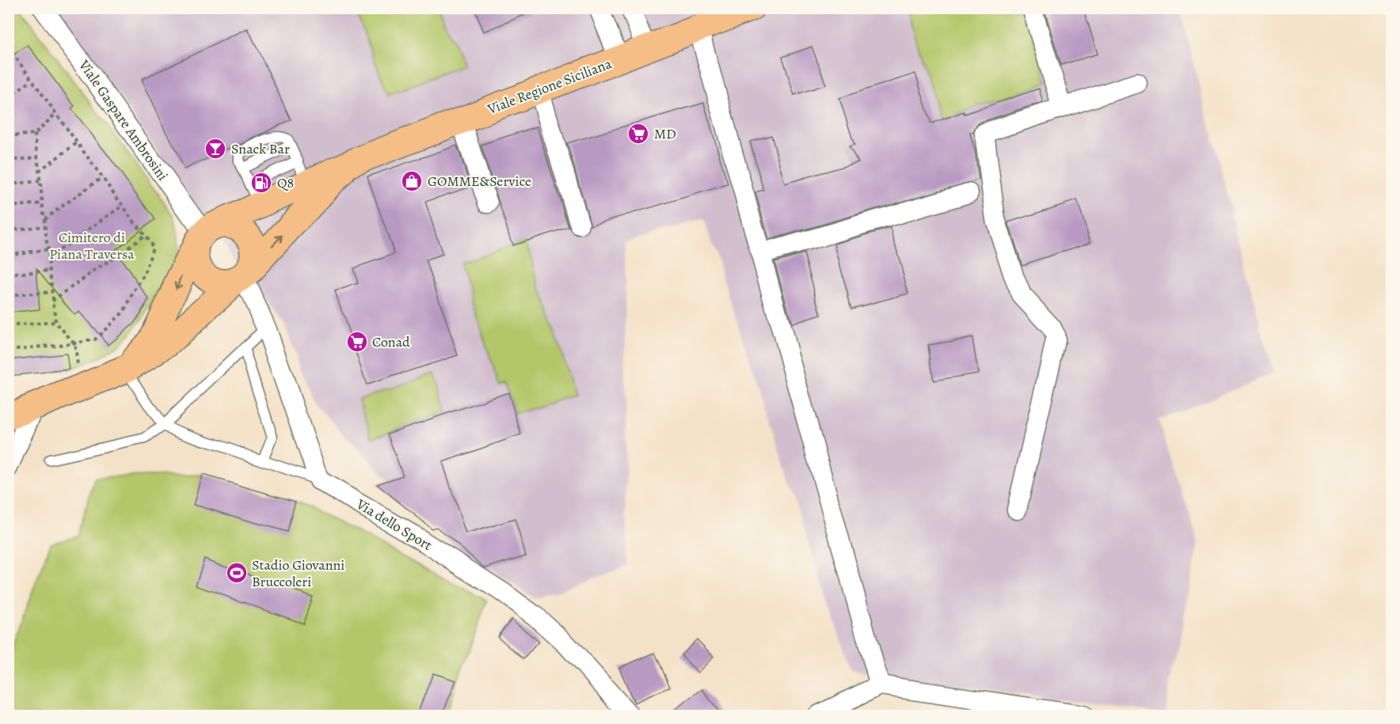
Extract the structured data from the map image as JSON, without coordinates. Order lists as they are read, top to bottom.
{
  "streets": {
    "main road": ["Viale Regione Siciliana"],
    "street": ["Viale Gaspare Ambrosini", "Via dello Sport"]
  },
  "crossings": [
    ["Viale Regione Siciliana", "Viale Gaspare Ambrosini"]
  ],
  "parks": ["Cimitero di Piana Traversa"],
  "places": {
    "supermarket": ["MD", "Conad"],
    "bar": ["Snack Bar"],
    "shop": ["GOMME&Service"],
    "fuel station": ["Q8"],
    "sports": ["Stadio Giovanni Bruccoleri"]
  }
}
